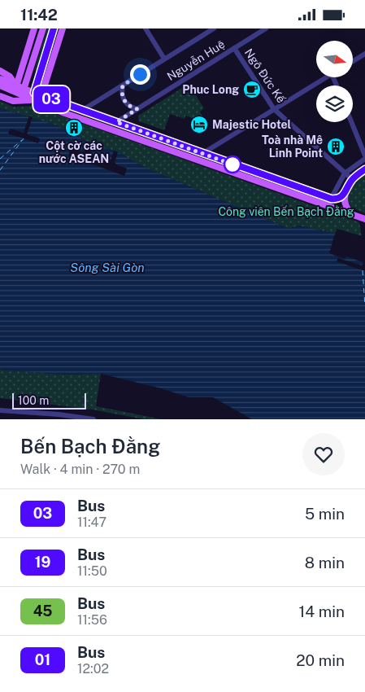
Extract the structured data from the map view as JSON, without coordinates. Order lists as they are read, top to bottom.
{
  "streets": {
    "street": ["Nguyễn Huệ", "Ngô Ðức Kế"]
  },
  "crossings": [
    ["Nguyễn Huệ", "Ngô Ðức Kế"]
  ],
  "water": ["Sông Sài Gòn"],
  "parks": ["Công viên Bến Bạch Đằng"],
  "places": {
    "cafe": ["Phuc Long"],
    "hotel": ["Majestic Hotel"],
    "building": ["Cột cờ các nước ASEAN", "Toà nhà Mê Linh Point"]
  },
  "lines": ["bus line 03"],
  "scale_bar": "100 m",
  "north": "right",
  "page": {
    "status": "11:42",
    "on_map": "03",
    "scale": "100 m",
    "heading": ["Bến Bạch Đằng", "Walk · 4 min · 270 m"],
    "list": [
      {
        "mark": "03",
        "name": "Bus",
        "note": "11:47",
        "value": "5 min"
      },
      {
        "mark": "19",
        "name": "Bus",
        "note": "11:50",
        "value": "8 min"
      },
      {
        "mark": "45",
        "name": "Bus",
        "note": "11:56",
        "value": "14 min"
      },
      {
        "mark": "01",
        "name": "Bus",
        "note": "12:02",
        "value": "20 min"
      }
    ]
  }
}
